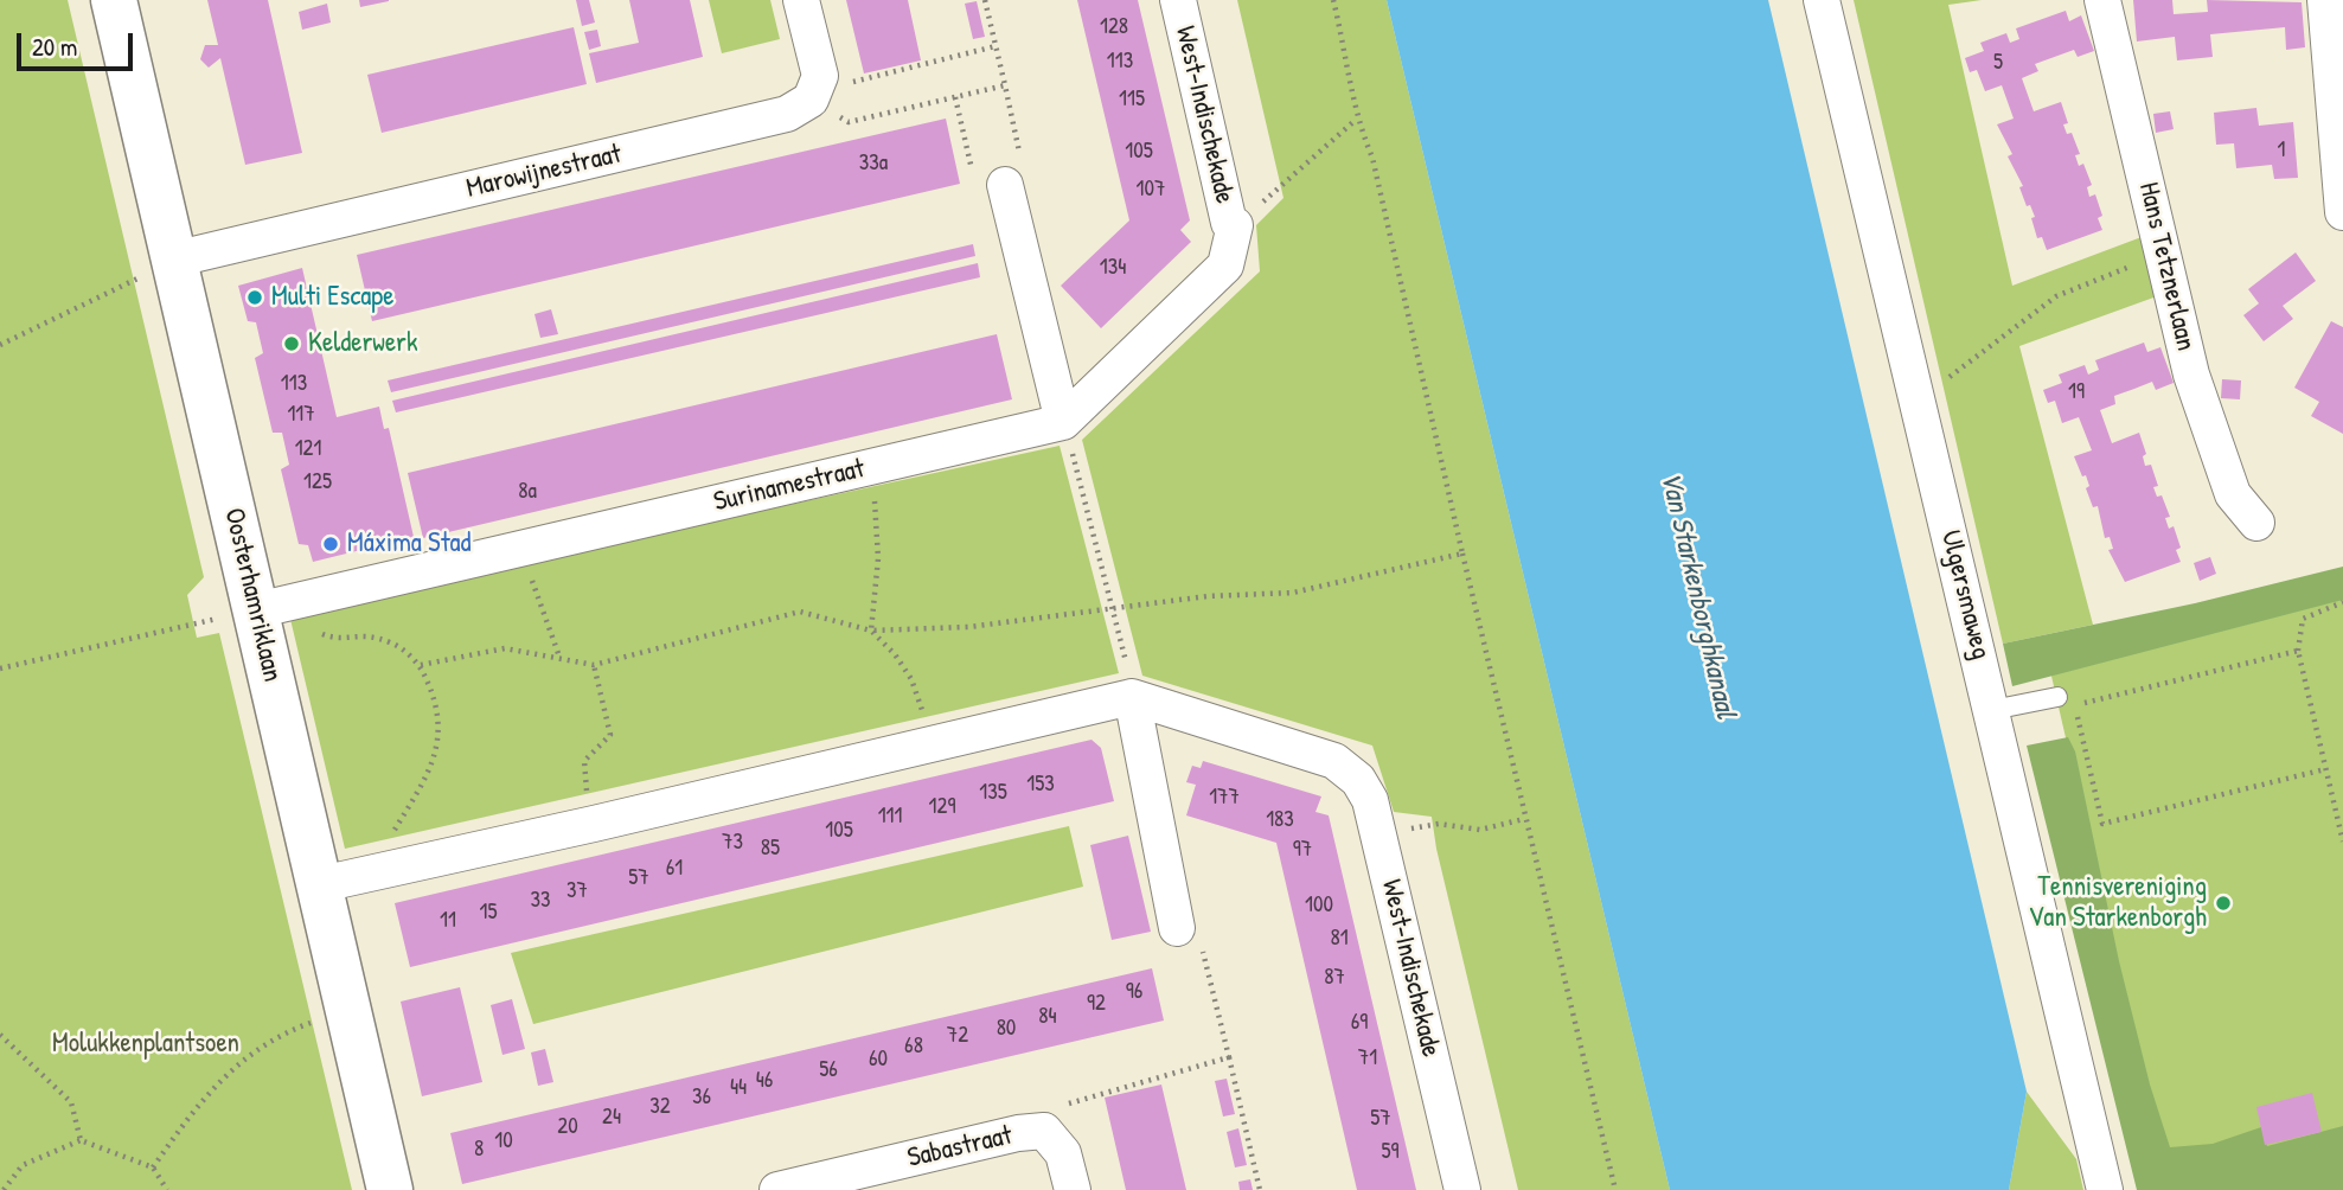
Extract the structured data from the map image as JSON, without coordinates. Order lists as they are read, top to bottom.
{
  "streets": {
    "street": [
      "West-Indischekade",
      "Marowijnestraat",
      "Hans Tetznerlaan",
      "Surinamestraat",
      "Oosterhamriklaan",
      "Ulgersmaweg",
      "Sabastraat"
    ]
  },
  "crossings": [
    ["Marowijnestraat", "Oosterhamriklaan"],
    ["Surinamestraat", "Oosterhamriklaan"]
  ],
  "water": ["Van Starkenborghkanaal"],
  "parks": ["Molukkenplantsoen"],
  "places": [
    "Multi Escape",
    "Kelderwerk",
    "Máxima Stad",
    "Tennisvereniging Van Starkenborgh"
  ],
  "house_numbers": [
    "128",
    "113",
    "5",
    "115",
    "1",
    "105",
    "33a",
    "107",
    "134",
    "113",
    "19",
    "117",
    "121",
    "125",
    "8a",
    "153",
    "135",
    "177",
    "129",
    "111",
    "183",
    "105",
    "73",
    "85",
    "97",
    "61",
    "57",
    "37",
    "33",
    "100",
    "15",
    "11",
    "81",
    "87",
    "96",
    "92",
    "84",
    "69",
    "80",
    "72",
    "68",
    "71",
    "60",
    "56",
    "46",
    "44",
    "36",
    "32",
    "24",
    "57",
    "20",
    "10",
    "8",
    "59"
  ],
  "scale_bar": "20 m"
}
